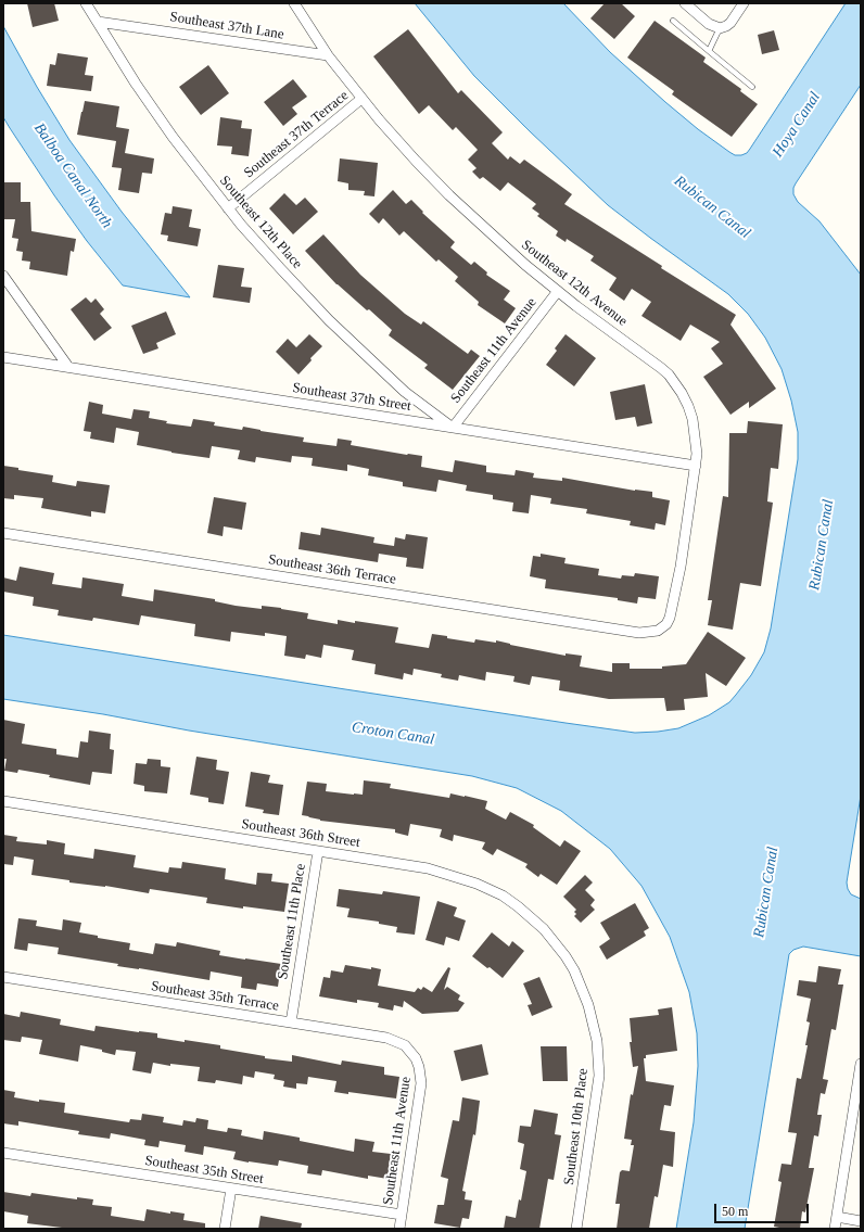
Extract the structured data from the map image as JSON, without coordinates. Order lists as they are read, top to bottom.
{
  "streets": {
    "street": [
      "Southeast 37th Lane",
      "Southeast 37th Terrace",
      "Southeast 12th Place",
      "Southeast 12th Avenue",
      "Southeast 11th Avenue",
      "Southeast 37th Street",
      "Southeast 36th Terrace",
      "Southeast 36th Street",
      "Southeast 11th Place",
      "Southeast 35th Terrace",
      "Southeast 10th Place",
      "Southeast 35th Street"
    ]
  },
  "crossings": [
    ["Southeast 37th Lane", "Southeast 12th Place"],
    ["Southeast 37th Lane", "Southeast 12th Avenue"],
    ["Southeast 37th Terrace", "Southeast 12th Place"],
    ["Southeast 37th Terrace", "Southeast 12th Avenue"],
    ["Southeast 12th Place", "Southeast 11th Avenue"],
    ["Southeast 12th Place", "Southeast 37th Street"],
    ["Southeast 12th Avenue", "Southeast 11th Avenue"],
    ["Southeast 12th Avenue", "Southeast 37th Street"],
    ["Southeast 12th Avenue", "Southeast 36th Terrace"],
    ["Southeast 11th Avenue", "Southeast 37th Street"],
    ["Southeast 11th Avenue", "Southeast 35th Terrace"],
    ["Southeast 11th Avenue", "Southeast 35th Street"],
    ["Southeast 36th Street", "Southeast 11th Place"],
    ["Southeast 36th Street", "Southeast 10th Place"],
    ["Southeast 11th Place", "Southeast 35th Terrace"]
  ],
  "water": [
    "Hoya Canal",
    "Balboa Canal North",
    "Rubican Canal",
    "Croton Canal"
  ],
  "scale_bar": "50 m"
}
